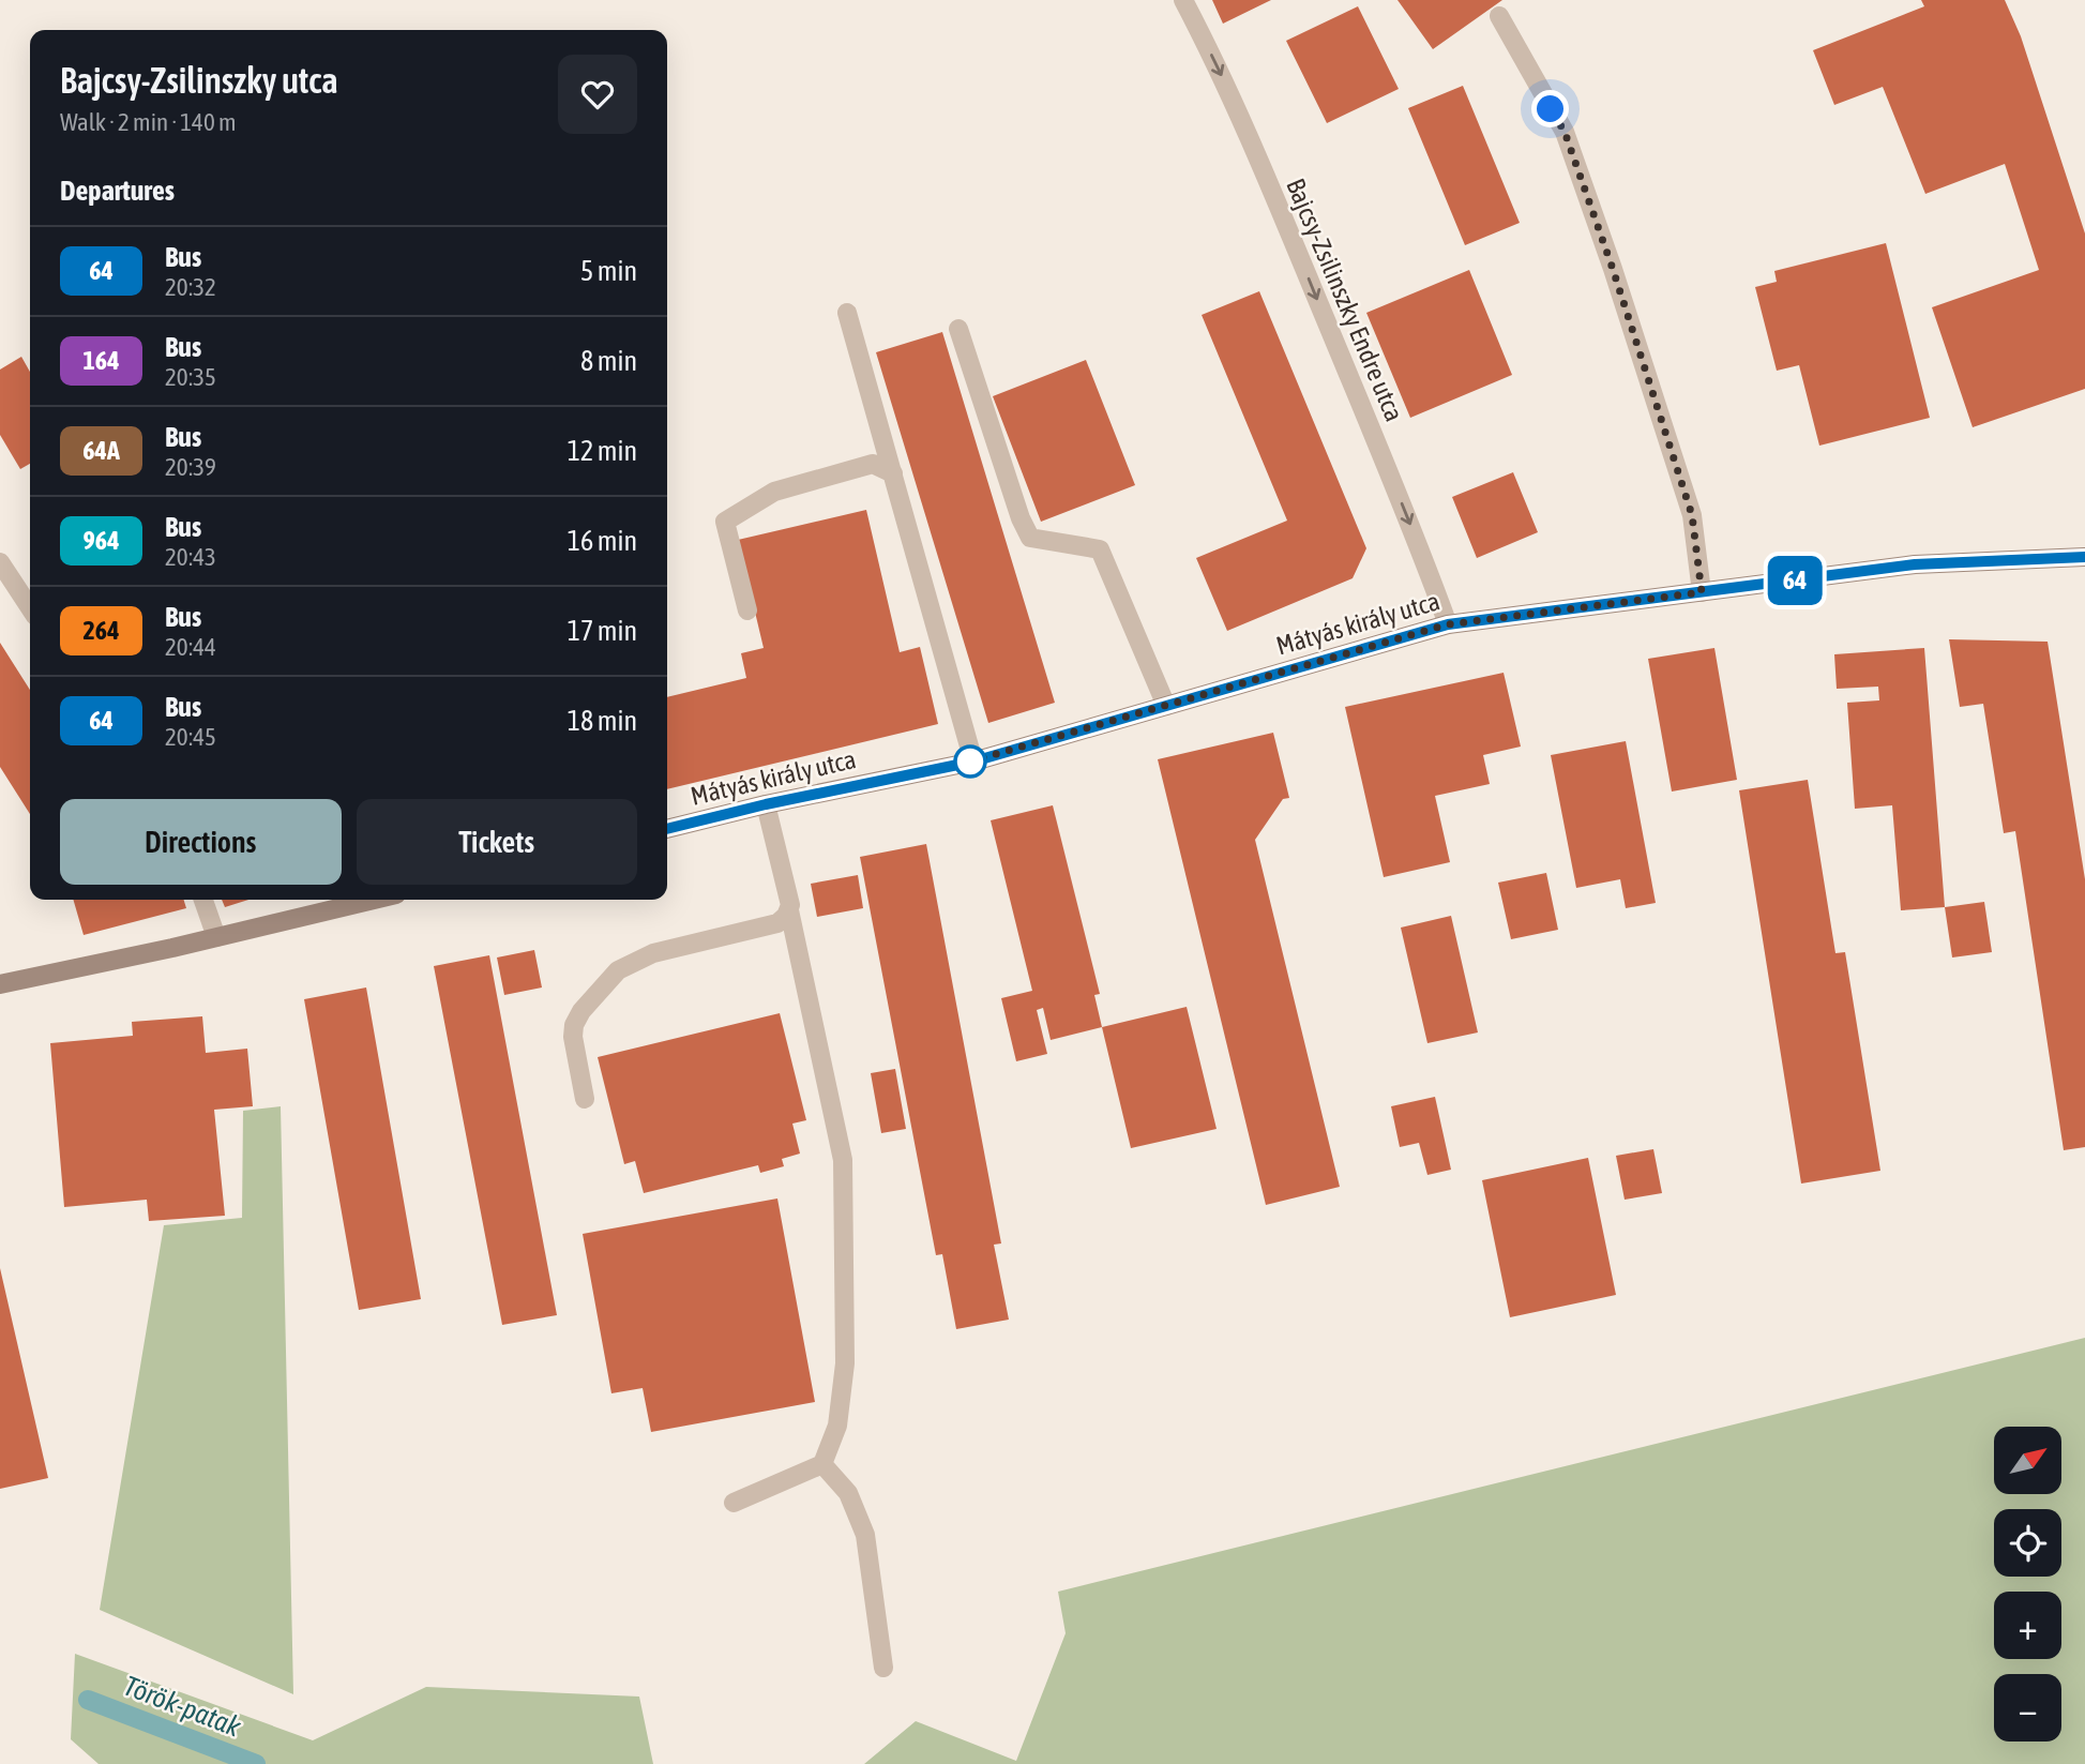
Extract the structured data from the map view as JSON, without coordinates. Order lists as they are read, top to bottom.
{
  "streets": {
    "main road": ["Mátyás király utca"],
    "street": ["Bajcsy-Zsilinszky Endre utca"]
  },
  "crossings": [
    ["Bajcsy-Zsilinszky Endre utca", "Mátyás király utca"]
  ],
  "one_way": ["Bajcsy-Zsilinszky Endre utca"],
  "water": ["Török-patak"],
  "lines": ["bus line 64"],
  "north": "top right",
  "page": {
    "on_map": "64",
    "heading": [
      ["Bajcsy-Zsilinszky utca", "Walk · 2 min · 140 m"],
      "Departures"
    ],
    "list": [
      {
        "mark": "64",
        "name": "Bus",
        "note": "20:32",
        "value": "5 min"
      },
      {
        "mark": "164",
        "name": "Bus",
        "note": "20:35",
        "value": "8 min"
      },
      {
        "mark": "64A",
        "name": "Bus",
        "note": "20:39",
        "value": "12 min"
      },
      {
        "mark": "964",
        "name": "Bus",
        "note": "20:43",
        "value": "16 min"
      },
      {
        "mark": "264",
        "name": "Bus",
        "note": "20:44",
        "value": "17 min"
      },
      {
        "mark": "64",
        "name": "Bus",
        "note": "20:45",
        "value": "18 min"
      }
    ],
    "buttons": ["Directions", "Tickets"],
    "map_buttons": ["+", "−"]
  }
}
